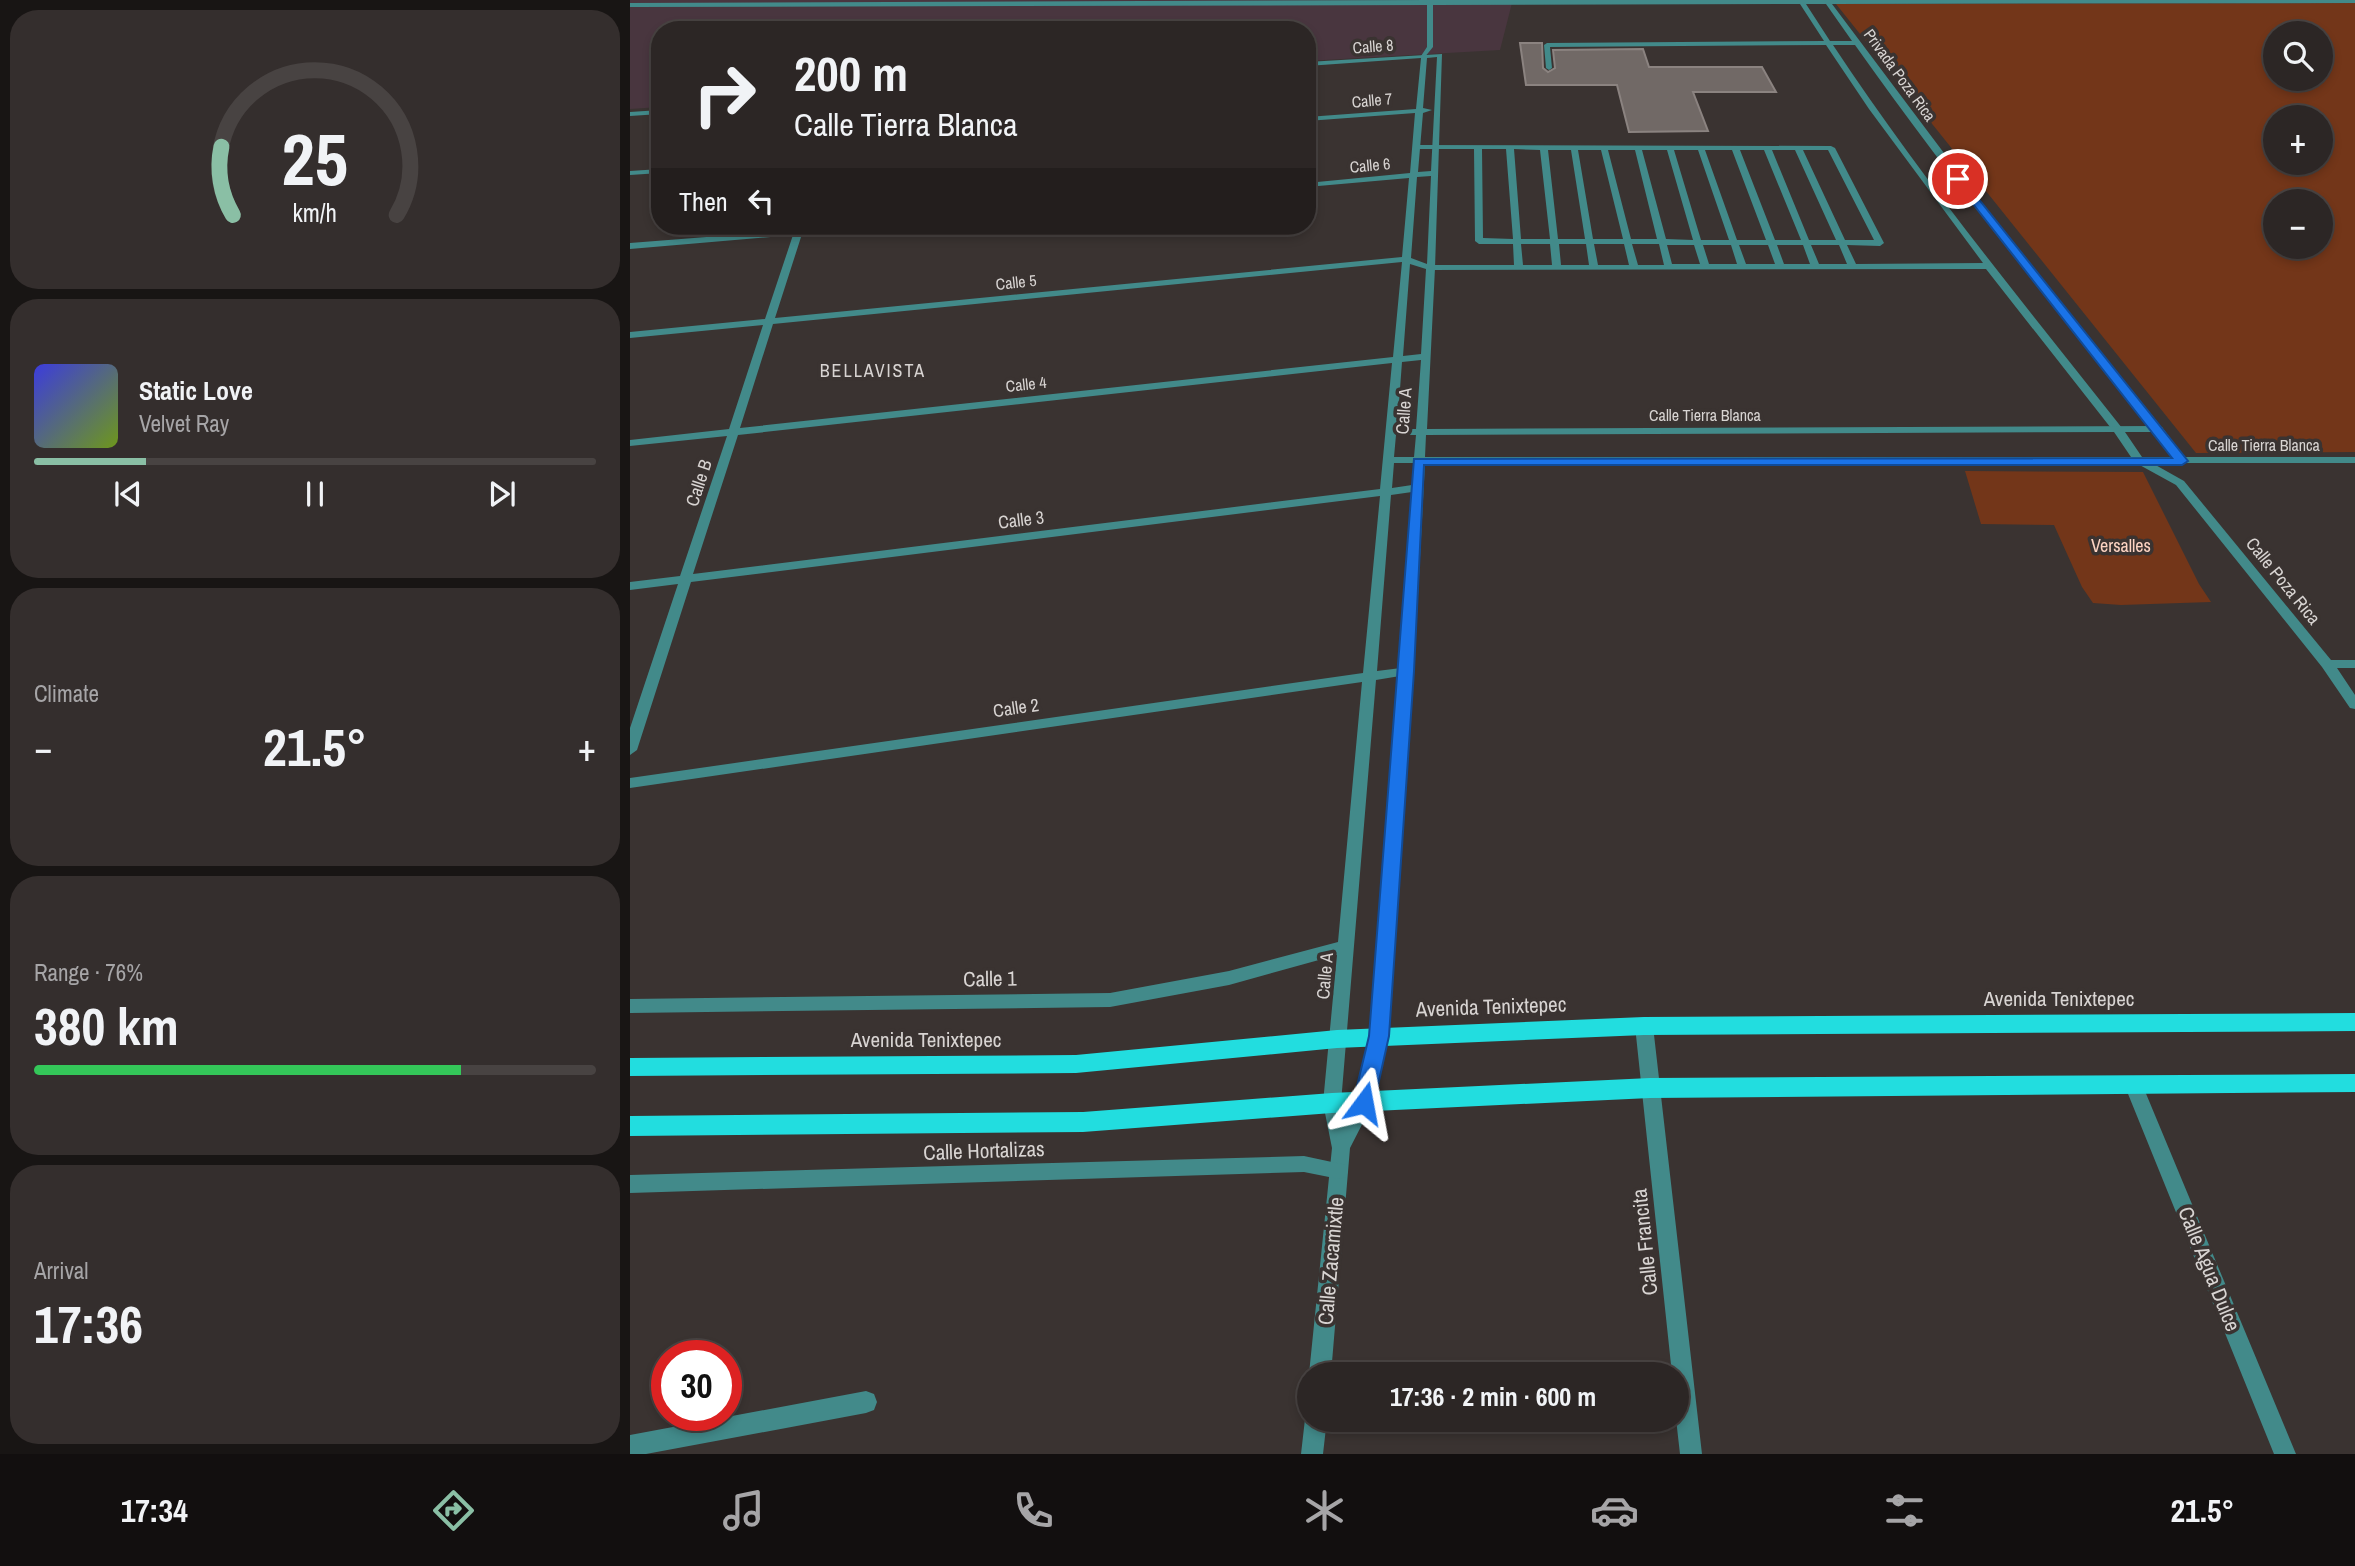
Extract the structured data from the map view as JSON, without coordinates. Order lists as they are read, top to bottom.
{
  "streets": {
    "main road": ["Avenida Tenixtepec"],
    "street": [
      "Calle 8",
      "Privada Poza Rica",
      "Calle 7",
      "Calle 6",
      "Calle 5",
      "Calle 4",
      "Calle A",
      "Calle Tierra Blanca",
      "Calle B",
      "Calle 3",
      "Calle Poza Rica",
      "Calle 2",
      "Calle 1",
      "Calle Hortalizas",
      "Calle Francita",
      "Calle Zacamixtle",
      "Calle Agua Dulce"
    ]
  },
  "crossings": [
    ["Calle 8", "Calle A"],
    ["Privada Poza Rica", "Calle Tierra Blanca"],
    ["Calle 7", "Calle A"],
    ["Calle 6", "Calle A"],
    ["Calle 5", "Calle A"],
    ["Calle 5", "Calle B"],
    ["Calle 4", "Calle A"],
    ["Calle 4", "Calle B"],
    ["Calle A", "Calle Tierra Blanca"],
    ["Calle A", "Calle 3"],
    ["Calle A", "Calle 2"],
    ["Calle A", "Calle 1"],
    ["Calle A", "Avenida Tenixtepec"],
    ["Calle A", "Calle Zacamixtle"],
    ["Calle Tierra Blanca", "Calle Poza Rica"],
    ["Calle B", "Calle 3"],
    ["Avenida Tenixtepec", "Calle Francita"],
    ["Calle Hortalizas", "Calle Zacamixtle"]
  ],
  "districts": ["BELLAVISTA"],
  "parks": ["Versalles"],
  "page": {
    "map_buttons": ["+", "−"],
    "turn": ["200 m", "Calle Tierra Blanca"],
    "then": "Then",
    "song": ["Static Love", "Velvet Ray"],
    "tile": [
      "Climate",
      ["Range · 76%", "380 km"],
      ["Arrival", "17:36"]
    ],
    "heat": ["−", "21.5°", "+"],
    "limit": "30",
    "trip": "17:36 · 2 min · 600 m",
    "tabs": ["17:34", "21.5°"],
    "gauge": ["25", "km/h"]
  }
}
